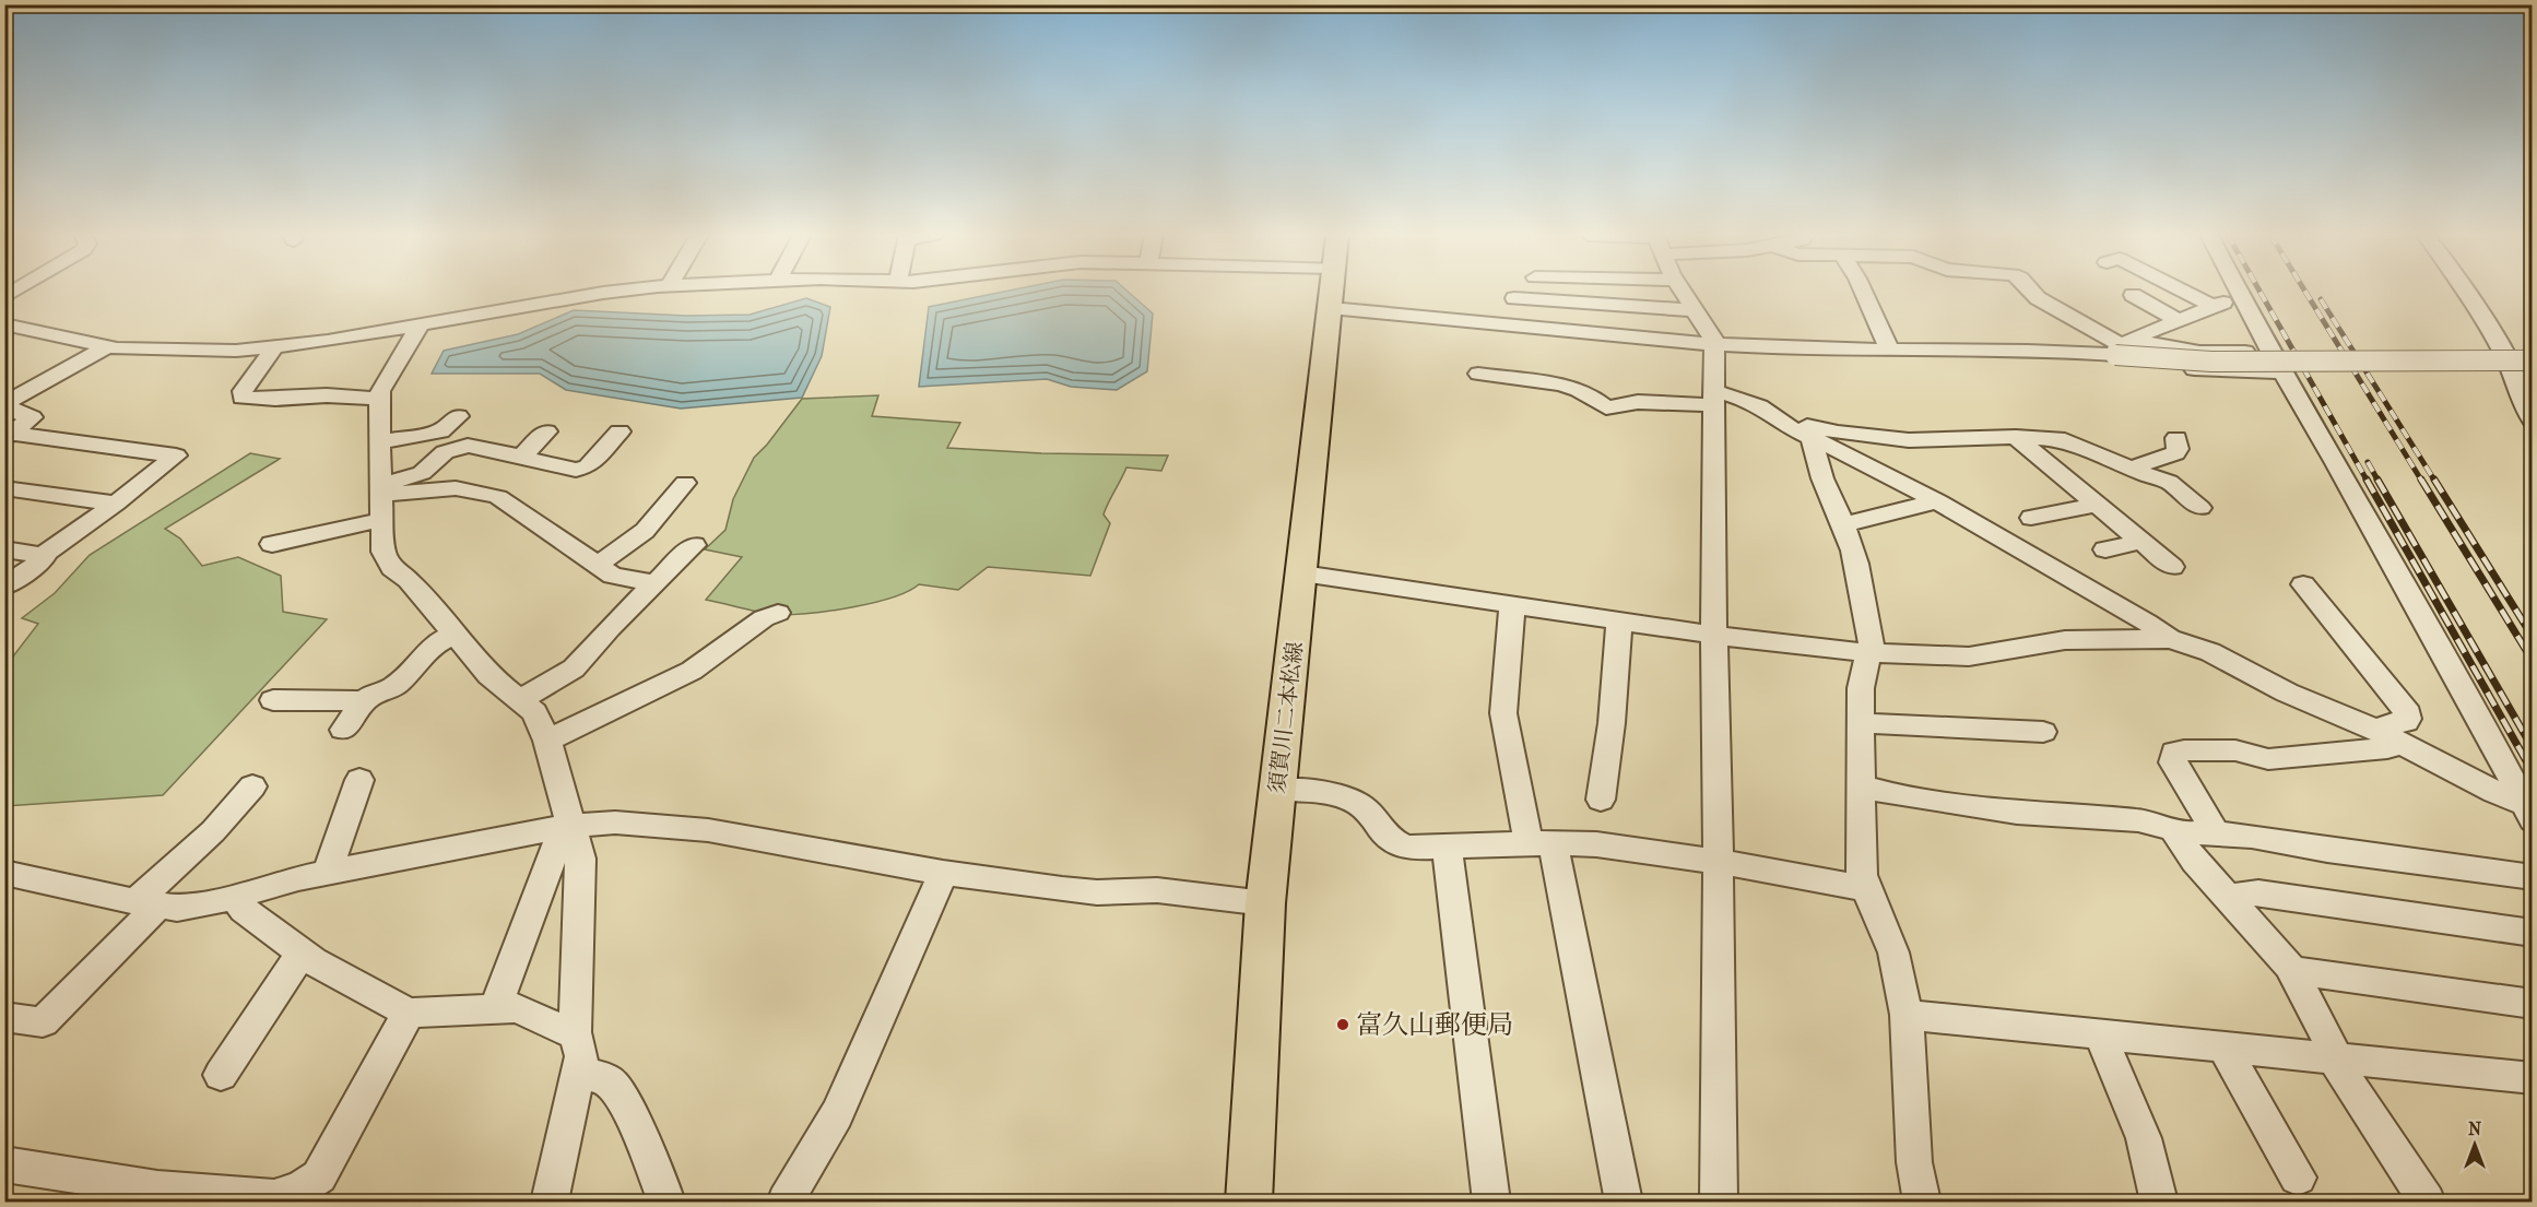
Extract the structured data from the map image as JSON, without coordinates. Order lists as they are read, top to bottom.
{
  "streets": {
    "main road": ["須賀川二本松線"]
  },
  "places": ["富久山郵便局"],
  "north": "top"
}
